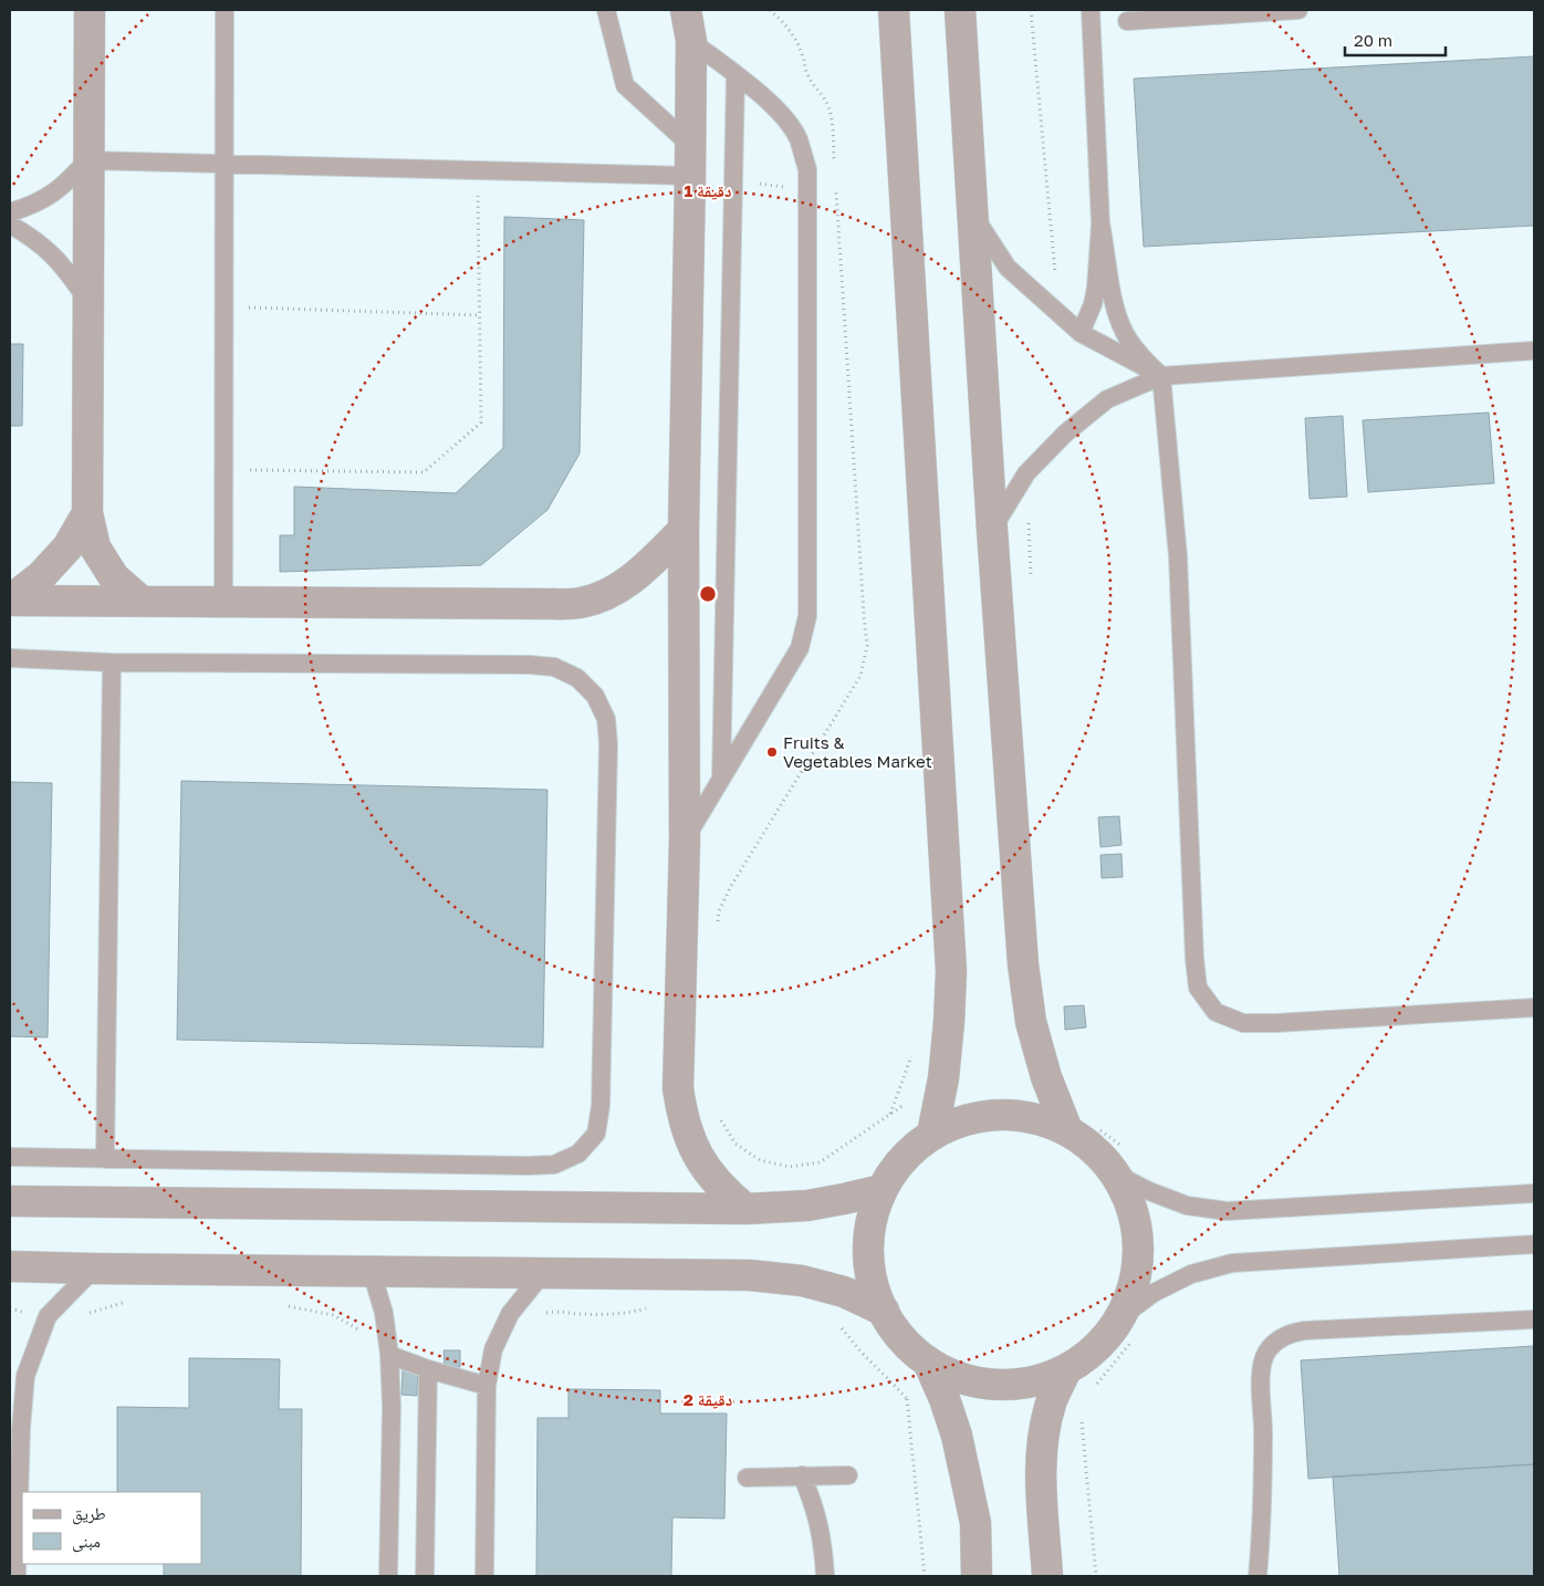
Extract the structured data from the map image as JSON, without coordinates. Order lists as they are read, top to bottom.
{
  "places": ["Fruits & Vegetables Market"],
  "legend": ["طريق", "مبنى"],
  "scale_bar": "20 m",
  "rings": ["1 دقيقة", "2 دقيقة"]
}
